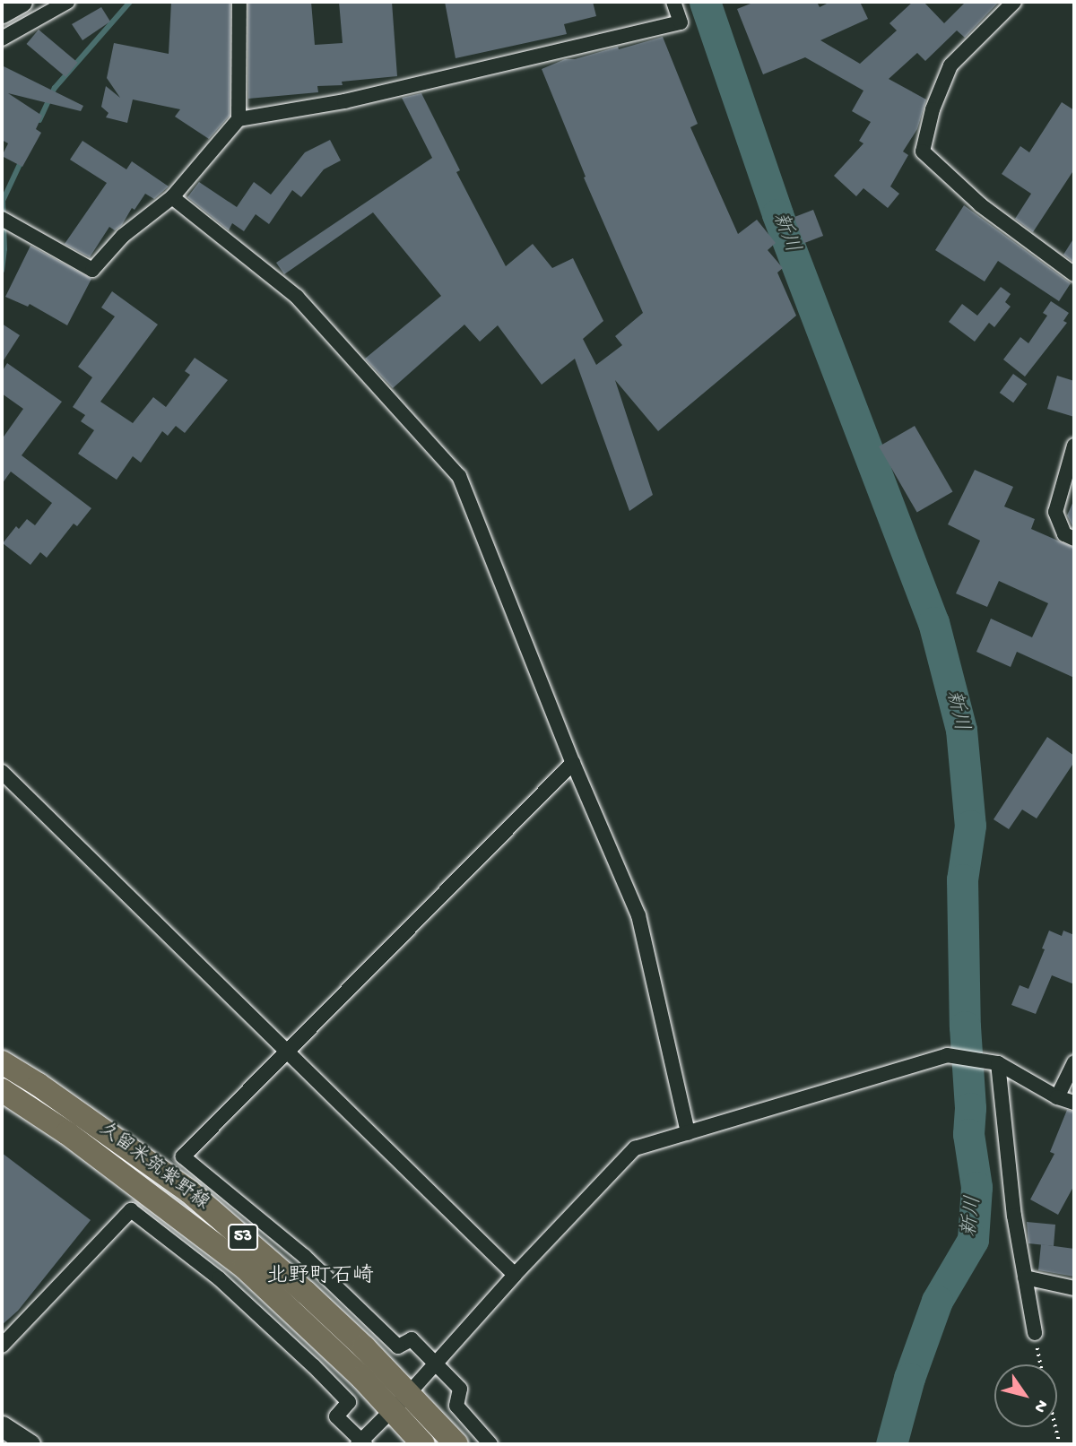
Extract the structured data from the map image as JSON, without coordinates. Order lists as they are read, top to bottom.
{
  "streets": {
    "main road": ["久留米筑紫野線", "53"]
  },
  "districts": ["北野町石崎"],
  "water": ["新川"],
  "north": "bottom right"
}
